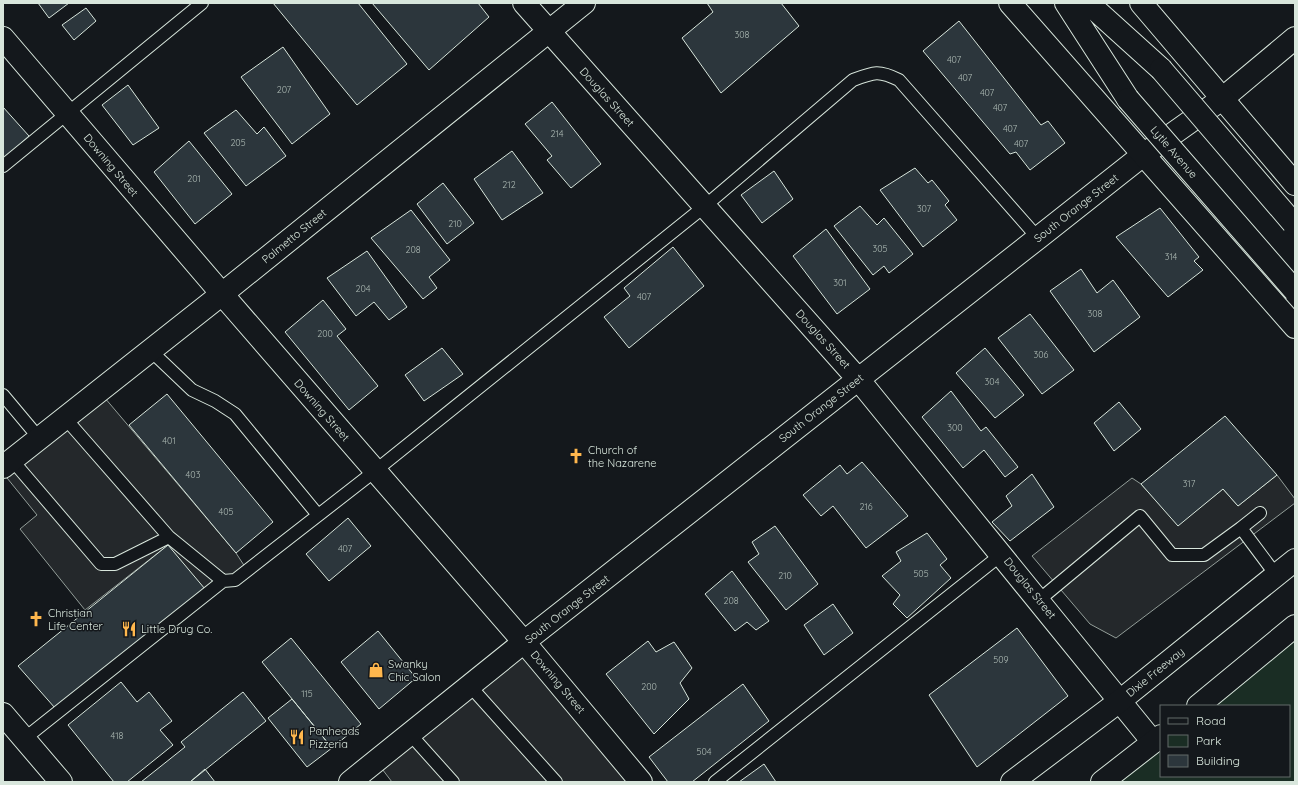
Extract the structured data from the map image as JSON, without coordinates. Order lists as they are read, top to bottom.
{
  "streets": {
    "street": [
      "Douglas Street",
      "Lytle Avenue",
      "Downing Street",
      "South Orange Street",
      "Palmetto Street",
      "Dixie Freeway"
    ]
  },
  "crossings": [
    ["Douglas Street", "South Orange Street"],
    ["Douglas Street", "Palmetto Street"],
    ["Douglas Street", "Dixie Freeway"],
    ["Downing Street", "South Orange Street"],
    ["Downing Street", "Palmetto Street"]
  ],
  "places": {
    "church": ["Church of the Nazarene", "Christian Life Center"],
    "restaurant": ["Little Drug Co.", "Panheads Pizzeria"],
    "shop": ["Swanky Chic Salon"]
  },
  "house_numbers": [
    "308",
    "407",
    "407",
    "207",
    "407",
    "407",
    "407",
    "214",
    "205",
    "407",
    "201",
    "212",
    "307",
    "210",
    "305",
    "208",
    "314",
    "301",
    "204",
    "407",
    "308",
    "200",
    "306",
    "304",
    "300",
    "401",
    "403",
    "317",
    "216",
    "405",
    "407",
    "505",
    "210",
    "208",
    "509",
    "200",
    "115",
    "418",
    "504"
  ],
  "legend": ["Road", "Park", "Building"]
}
